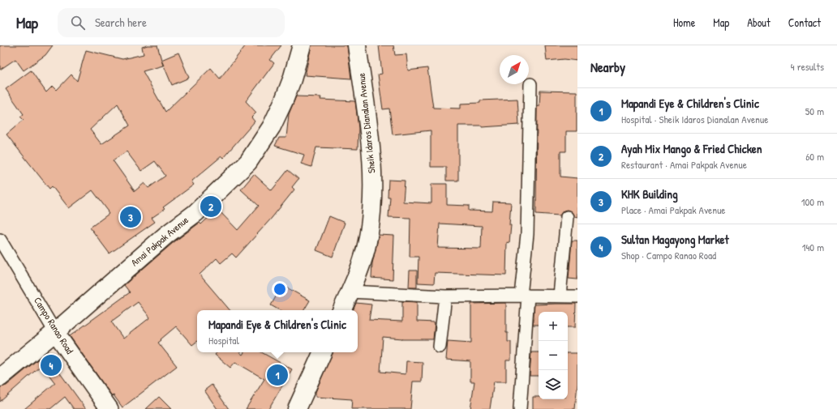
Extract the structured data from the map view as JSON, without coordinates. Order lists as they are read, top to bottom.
{
  "streets": {
    "main road": ["Sheik Idaros Dianalan Avenue", "Amai Pakpak Avenue", "Campo Ranao Road"]
  },
  "crossings": [
    ["Amai Pakpak Avenue", "Campo Ranao Road"]
  ],
  "north": "top right",
  "page": {
    "header": "Map",
    "search": "Search here",
    "nav": [
      "Home",
      "Map",
      "About",
      "Contact"
    ],
    "heading": ["Nearby", "4 results"],
    "list": [
      {
        "mark": "1",
        "name": "Mapandi Eye & Children's Clinic",
        "note": "Hospital · Sheik Idaros Dianalan Avenue",
        "value": "50 m"
      },
      {
        "mark": "2",
        "name": "Ayah Mix Mango & Fried Chicken",
        "note": "Restaurant · Amai Pakpak Avenue",
        "value": "60 m"
      },
      {
        "mark": "3",
        "name": "KHK Building",
        "note": "Place · Amai Pakpak Avenue",
        "value": "100 m"
      },
      {
        "mark": "4",
        "name": "Sultan Magayong Market",
        "note": "Shop · Campo Ranao Road",
        "value": "140 m"
      }
    ],
    "pins": [
      "2",
      "3",
      "4",
      "1"
    ],
    "popup": ["Mapandi Eye & Children's Clinic", "Hospital"],
    "map_buttons": ["+", "−"]
  }
}
